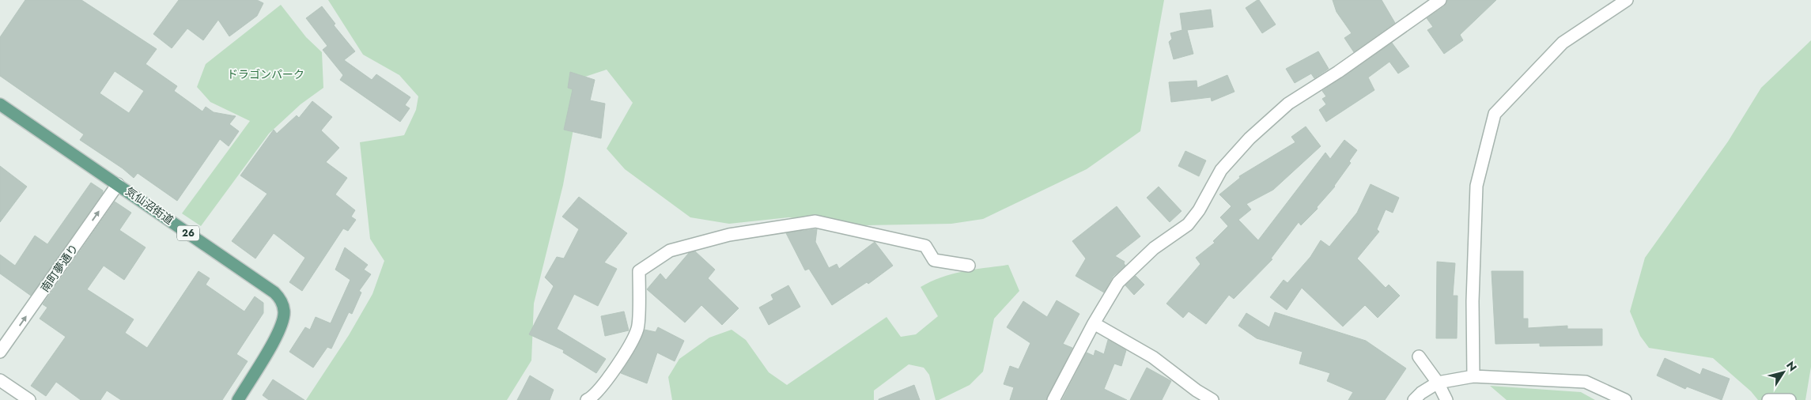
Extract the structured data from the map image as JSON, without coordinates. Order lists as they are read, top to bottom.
{
  "streets": {
    "main road": ["気仙沼街道", "26"],
    "street": ["南町夢通り"]
  },
  "crossings": [
    ["気仙沼街道", "南町夢通り"]
  ],
  "one_way": ["南町夢通り"],
  "parks": ["ドラゴンパーク"],
  "north": "top right"
}
